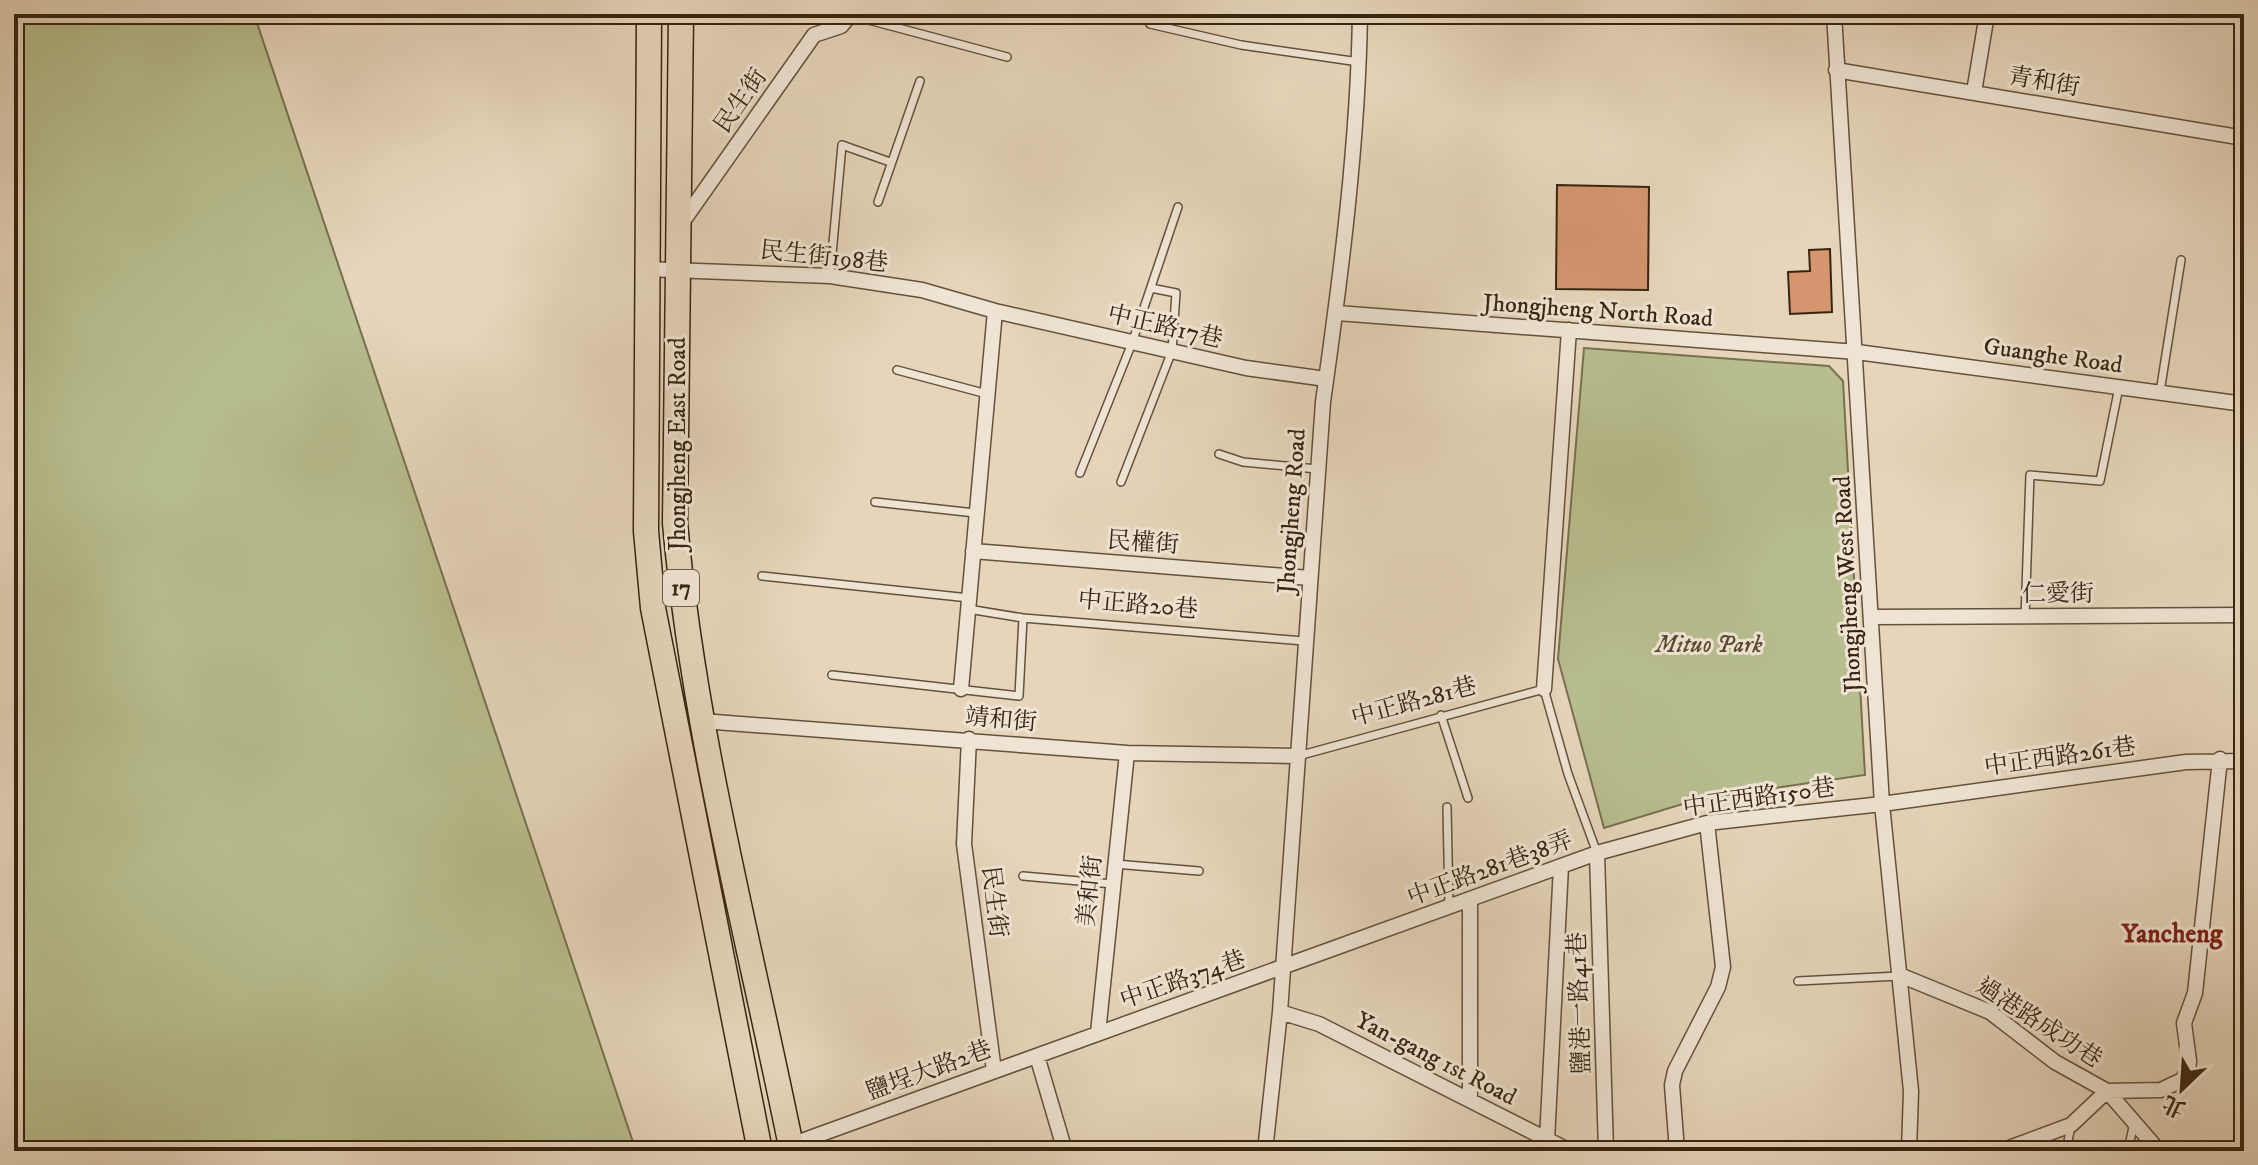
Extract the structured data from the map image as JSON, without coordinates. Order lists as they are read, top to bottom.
{
  "streets": {
    "main road": ["Jhongjheng East Road", "17"],
    "street": [
      "青和街",
      "民生街",
      "民生街198巷",
      "Jhongjheng North Road",
      "中正路17巷",
      "Guanghe Road",
      "Jhongjheng Road",
      "民權街",
      "Jhongjheng West Road",
      "仁愛街",
      "靖和街",
      "中正西路261巷",
      "中正西路150巷",
      "中正路281巷38弄",
      "美和街",
      "中正路374巷",
      "鹽港一路41巷",
      "過港路成功巷",
      "Yan-gang 1st Road",
      "鹽埕大路2巷"
    ],
    "lane": ["中正路20巷", "中正路281巷"]
  },
  "crossings": [
    ["青和街", "Jhongjheng West Road"],
    ["民生街", "Jhongjheng East Road"],
    ["民生街", "靖和街"],
    ["民生街", "鹽埕大路2巷"],
    ["民生街198巷", "中正路17巷"],
    ["民生街198巷", "Jhongjheng East Road"],
    ["Jhongjheng North Road", "Guanghe Road"],
    ["Jhongjheng North Road", "Jhongjheng Road"],
    ["Jhongjheng North Road", "Jhongjheng West Road"],
    ["中正路17巷", "Jhongjheng Road"],
    ["Guanghe Road", "Jhongjheng West Road"],
    ["Jhongjheng East Road", "靖和街"],
    ["Jhongjheng East Road", "鹽埕大路2巷"],
    ["Jhongjheng Road", "民權街"],
    ["Jhongjheng Road", "中正路20巷"],
    ["Jhongjheng Road", "中正路281巷"],
    ["Jhongjheng Road", "靖和街"],
    ["Jhongjheng Road", "中正路281巷38弄"],
    ["Jhongjheng Road", "中正路374巷"],
    ["Jhongjheng Road", "Yan-gang 1st Road"],
    ["Jhongjheng West Road", "仁愛街"],
    ["Jhongjheng West Road", "中正西路261巷"],
    ["Jhongjheng West Road", "中正西路150巷"],
    ["Jhongjheng West Road", "過港路成功巷"],
    ["中正路281巷", "靖和街"],
    ["中正路281巷", "中正路281巷38弄"],
    ["靖和街", "美和街"],
    ["中正西路261巷", "中正西路150巷"],
    ["中正西路261巷", "過港路成功巷"],
    ["中正西路150巷", "中正路281巷38弄"],
    ["中正西路150巷", "鹽港一路41巷"],
    ["中正路281巷38弄", "中正路374巷"],
    ["中正路281巷38弄", "鹽港一路41巷"],
    ["美和街", "中正路374巷"],
    ["美和街", "鹽埕大路2巷"],
    ["中正路374巷", "鹽埕大路2巷"]
  ],
  "districts": ["Yancheng"],
  "parks": ["Mituo Park"],
  "north": "bottom left"
}
